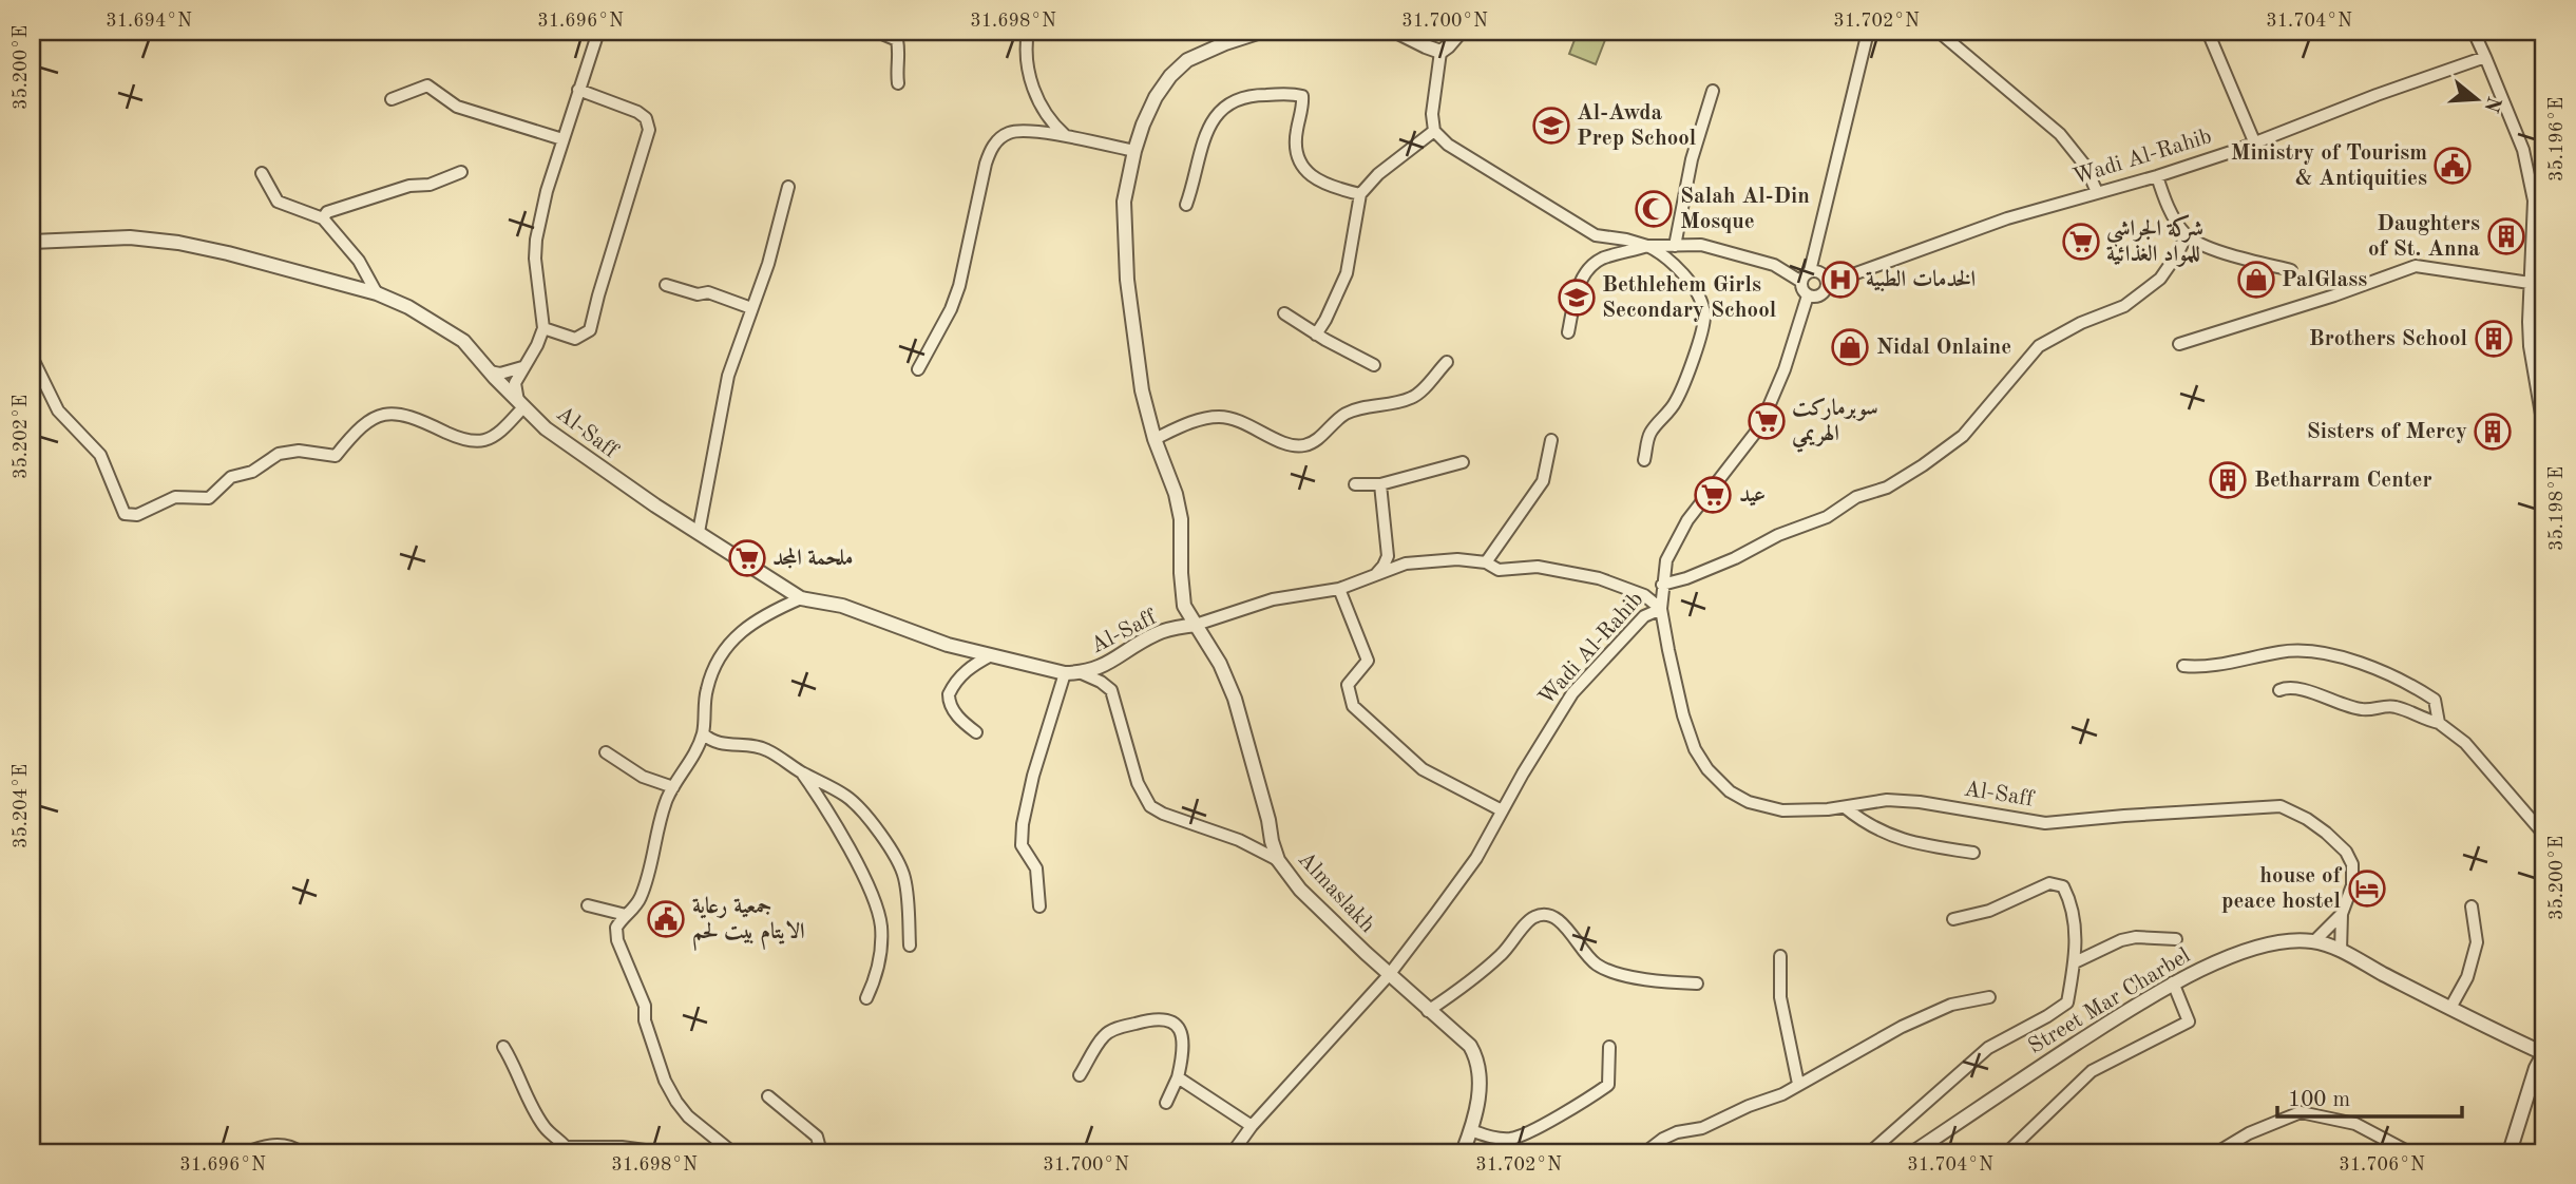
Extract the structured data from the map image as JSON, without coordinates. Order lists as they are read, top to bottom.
{
  "streets": {
    "street": [
      "Wadi Al-Rahib",
      "Al-Saff",
      "Almaslakh",
      "Street Mar Charbel"
    ]
  },
  "crossings": [
    ["Wadi Al-Rahib", "Al-Saff"],
    ["Wadi Al-Rahib", "Almaslakh"],
    ["Al-Saff", "Almaslakh"],
    ["Al-Saff", "Street Mar Charbel"]
  ],
  "places": {
    "school or university": ["Al-Awda Prep School", "Bethlehem Girls Secondary School"],
    "public building": ["Ministry of Tourism & Antiquities", "جمعية رعاية الايتام بيت لحم"],
    "mosque": ["Salah Al-Din Mosque"],
    "building": [
      "Daughters of St. Anna",
      "Brothers School",
      "Sisters of Mercy",
      "Betharram Center"
    ],
    "supermarket": [
      "شركة الجراشي للمواد الغذائية",
      "سوبرماركت الهريمي",
      "عيد",
      "ملحمة المجد"
    ],
    "hospital": ["الخدمات الطبية"],
    "shop": ["PalGlass", "Nidal Onlaine"],
    "hotel": ["house of peace hostel"]
  },
  "scale_bar": "100 m",
  "north": "right",
  "coordinates": [
    "31.694°N",
    "31.696°N",
    "31.698°N",
    "31.700°N",
    "31.702°N",
    "31.704°N",
    "35.200°E",
    "35.196°E",
    "35.202°E",
    "35.198°E",
    "35.204°E",
    "31.706°N"
  ]
}
